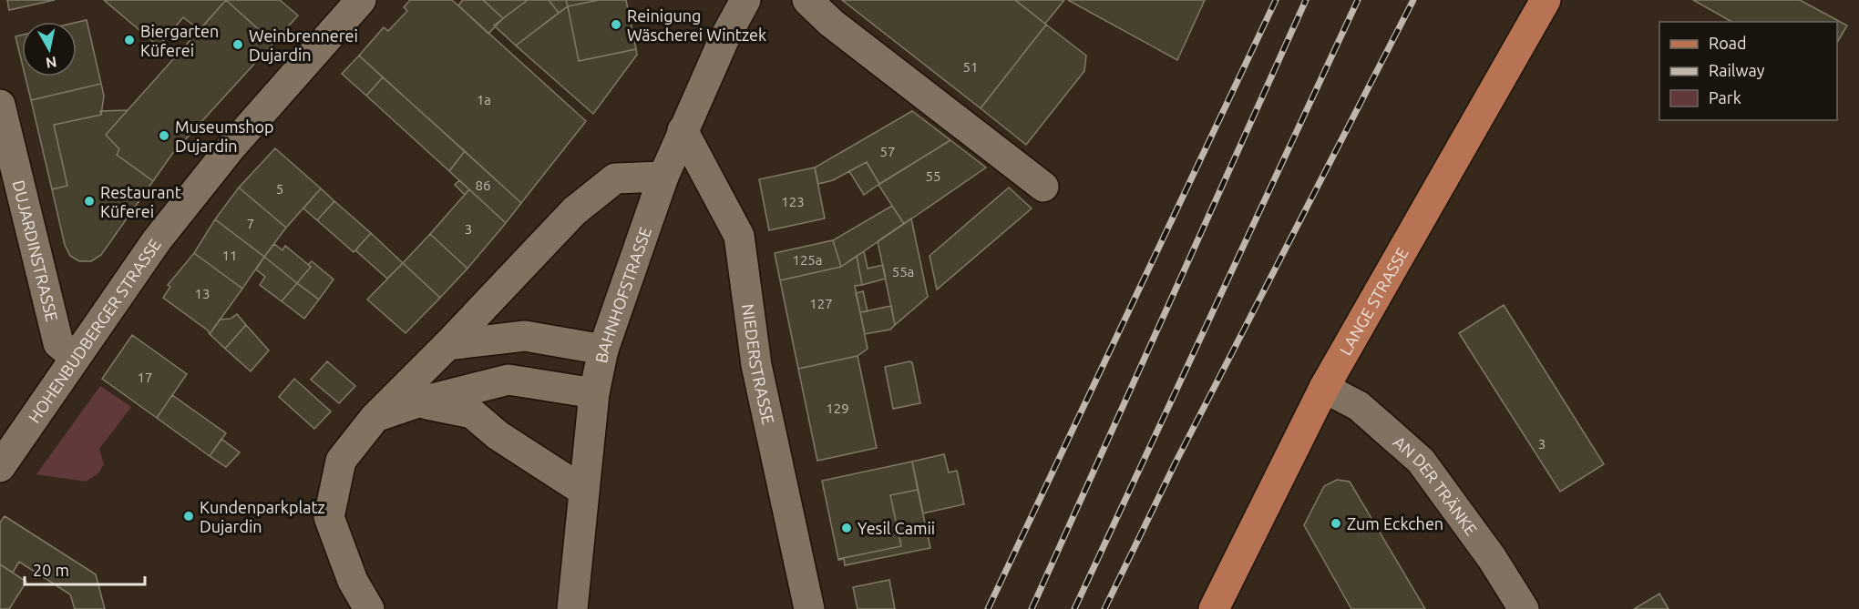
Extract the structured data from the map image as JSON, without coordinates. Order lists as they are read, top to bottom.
{
  "streets": {
    "main road": ["LANGE STRASSE"],
    "street": [
      "DUJARDINSTRASSE",
      "BAHNHOFSTRASSE",
      "HOHENBUDBERGER STRASSE",
      "NIEDERSTRASSE",
      "AN DER TRÄNKE"
    ]
  },
  "crossings": [
    ["DUJARDINSTRASSE", "HOHENBUDBERGER STRASSE"],
    ["BAHNHOFSTRASSE", "NIEDERSTRASSE"],
    ["LANGE STRASSE", "AN DER TRÄNKE"]
  ],
  "places": [
    "Reinigung Wäscherei Wintzek",
    "Biergarten Küferei",
    "Weinbrennerei Dujardin",
    "Museumshop Dujardin",
    "Restaurant Küferei",
    "Kundenparkplatz Dujardin",
    "Zum Eckchen",
    "Yesil Camii"
  ],
  "house_numbers": [
    "51",
    "1a",
    "57",
    "55",
    "86",
    "5",
    "123",
    "7",
    "3",
    "11",
    "125a",
    "55a",
    "13",
    "127",
    "17",
    "129",
    "3"
  ],
  "legend": ["Road", "Railway", "Park"],
  "scale_bar": "20 m",
  "north": "bottom"
}
